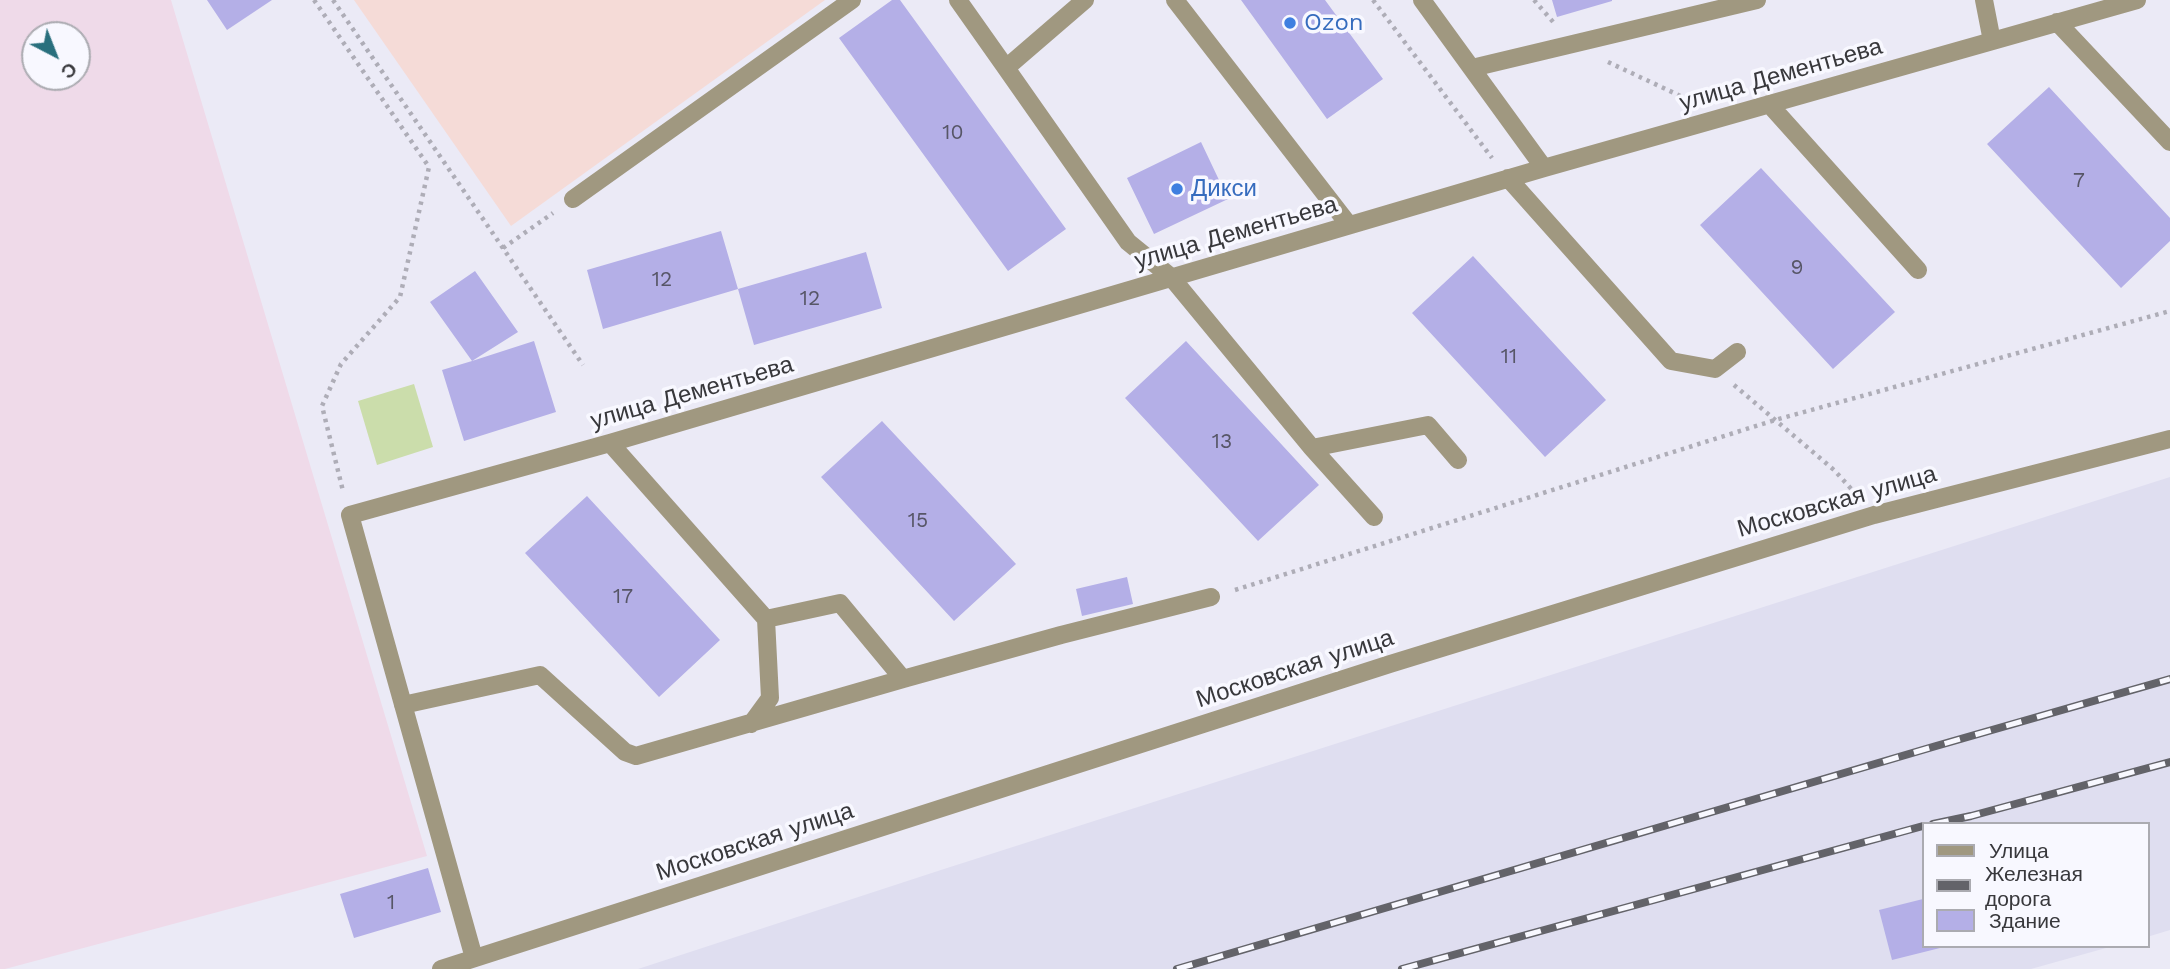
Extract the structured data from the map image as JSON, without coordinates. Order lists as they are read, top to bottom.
{
  "streets": {
    "street": ["улица Дементьева", "Московская улица"]
  },
  "places": ["Ozon", "Дикси"],
  "house_numbers": [
    "10",
    "7",
    "9",
    "12",
    "12",
    "11",
    "13",
    "15",
    "17",
    "1"
  ],
  "legend": ["Улица", "Железная дорога", "Здание"],
  "north": "bottom right"
}
